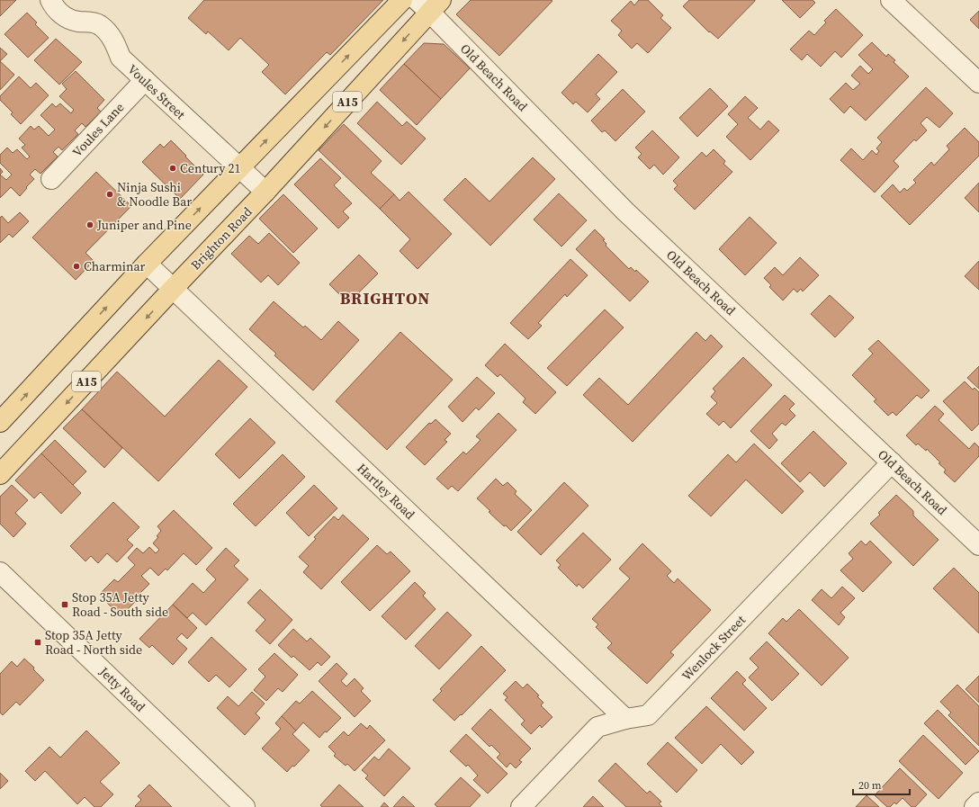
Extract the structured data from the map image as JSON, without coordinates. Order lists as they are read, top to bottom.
{
  "streets": {
    "main road": ["A15", "Brighton Road"],
    "street": [
      "Old Beach Road",
      "Voules Street",
      "Voules Lane",
      "Hartley Road",
      "Wenlock Street",
      "Jetty Road"
    ]
  },
  "crossings": [
    ["Old Beach Road", "Brighton Road"],
    ["Old Beach Road", "Wenlock Street"],
    ["Voules Street", "A15"],
    ["Voules Street", "Voules Lane"],
    ["Voules Street", "Brighton Road"],
    ["A15", "Hartley Road"],
    ["Brighton Road", "Hartley Road"],
    ["Hartley Road", "Wenlock Street"]
  ],
  "districts": ["BRIGHTON"],
  "places": {
    "other": [
      "Century 21",
      "Ninja Sushi & Noodle Bar",
      "Juniper and Pine",
      "Charminar"
    ],
    "transit": ["Stop 35A Jetty Road - South side", "Stop 35A Jetty Road - North side"]
  },
  "scale_bar": "20 m"
}
